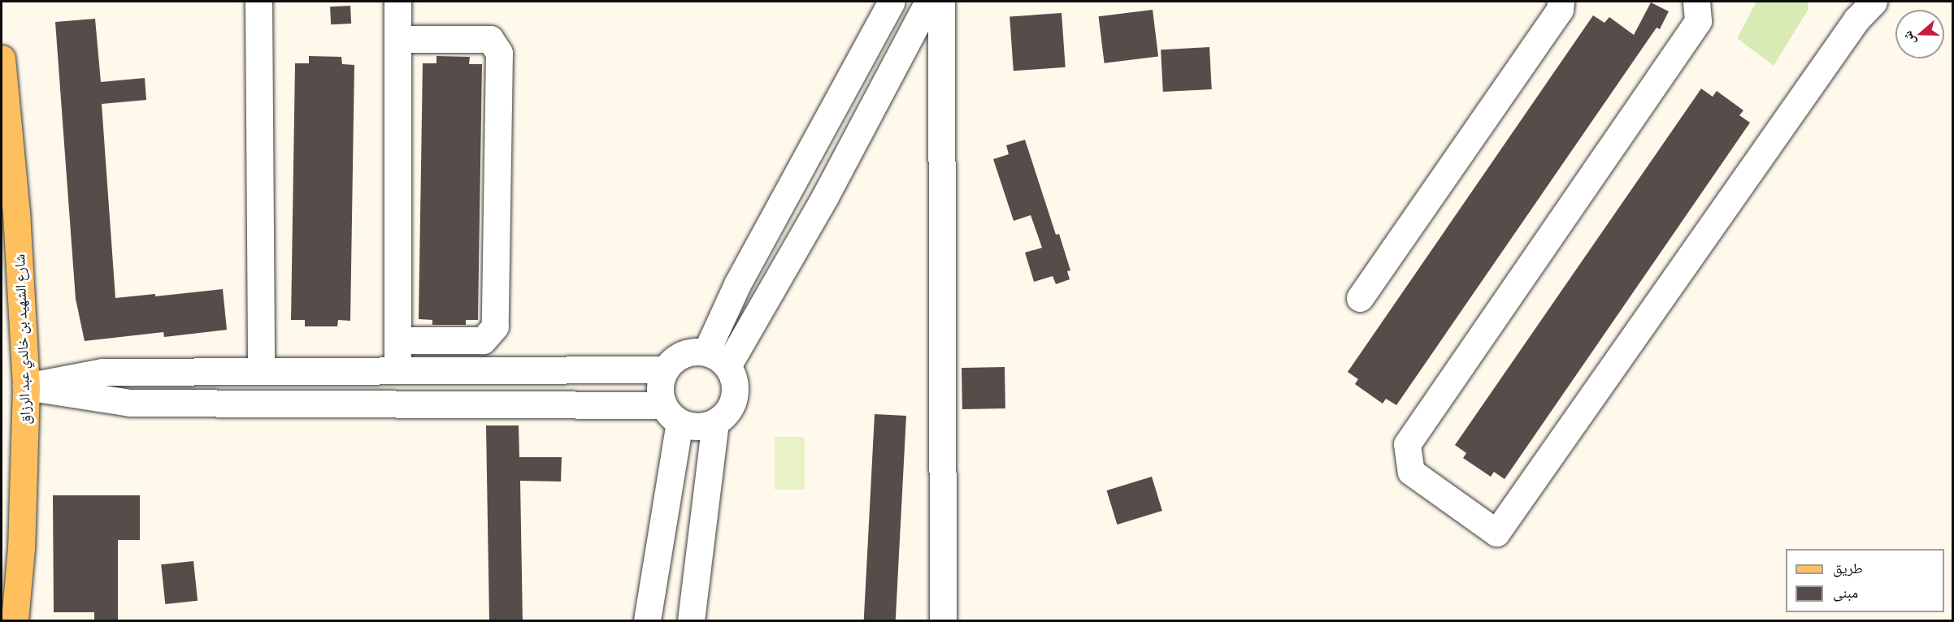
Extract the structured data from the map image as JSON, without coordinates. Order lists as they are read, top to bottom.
{
  "streets": {
    "main road": ["شارع الشهيد بن خالدي عبد الرزاق"]
  },
  "legend": ["طريق", "مبنى"],
  "north": "left"
}
